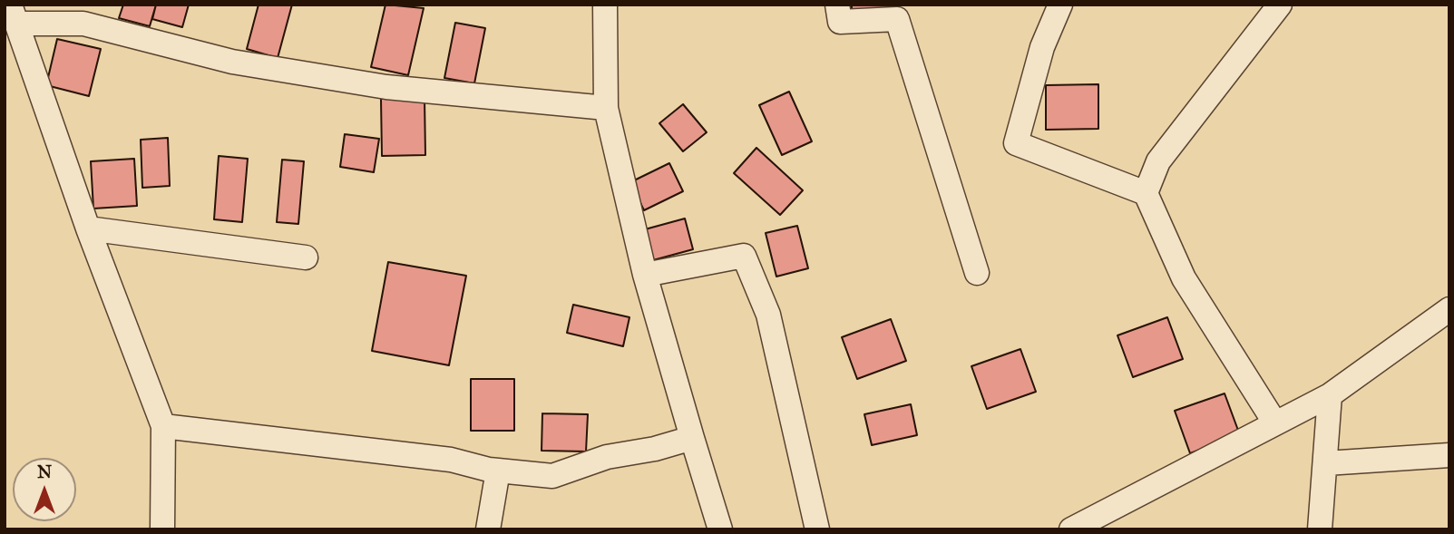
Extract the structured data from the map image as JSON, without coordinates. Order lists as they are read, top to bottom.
{
  "north": "top"
}
